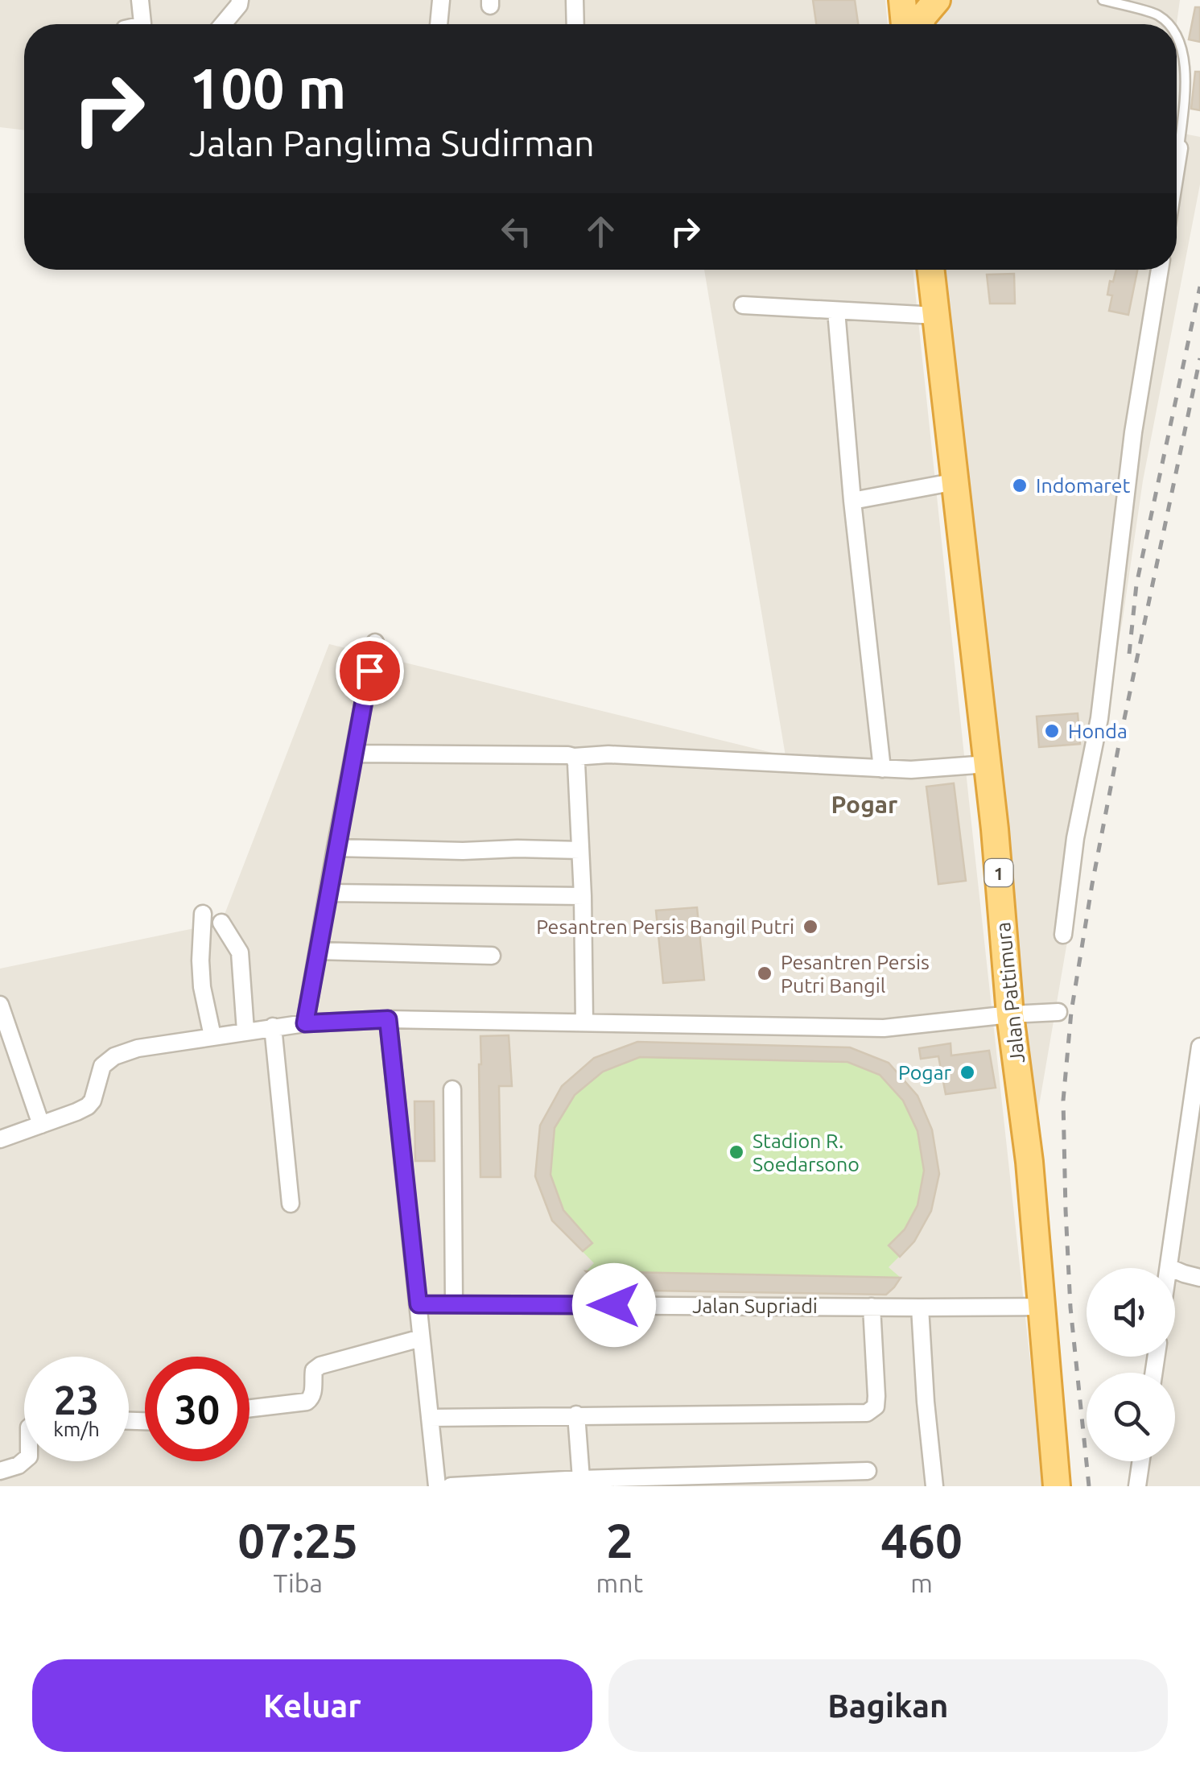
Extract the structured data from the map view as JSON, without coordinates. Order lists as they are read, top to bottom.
{
  "streets": {
    "highway": ["1", "Jalan Pattimura"],
    "street": ["Jalan Supriadi"]
  },
  "crossings": [
    ["Jalan Pattimura", "Jalan Supriadi"]
  ],
  "districts": ["Pogar"],
  "places": [
    "Indomaret",
    "Honda",
    "Pesantren Persis Bangil Putri",
    "Pesantren Persis Putri Bangil",
    "Pogar",
    "Stadion R. Soedarsono"
  ],
  "page": {
    "turn": ["100 m", "Jalan Panglima Sudirman"],
    "speed": "23 km/h",
    "limit": "30",
    "eta": [
      "07:25",
      "Tiba",
      "2",
      "mnt",
      "460",
      "m"
    ],
    "buttons": ["Keluar", "Bagikan"]
  }
}
